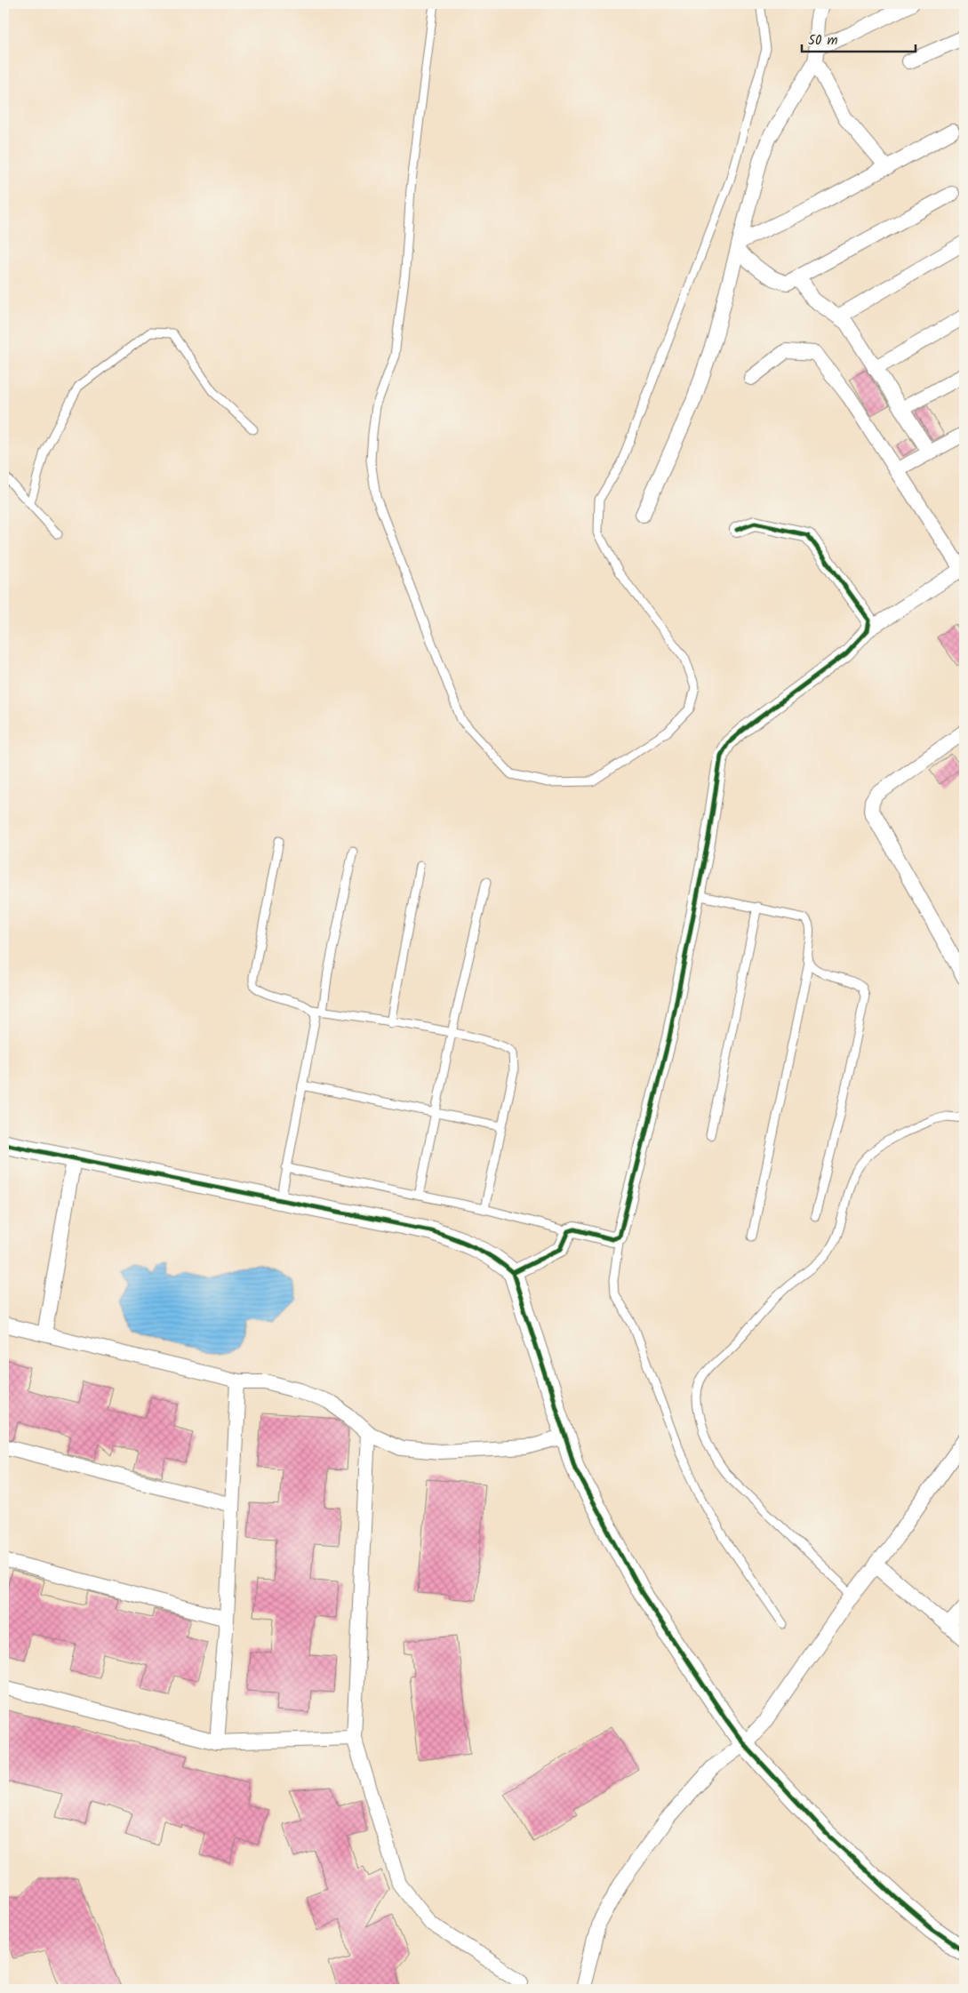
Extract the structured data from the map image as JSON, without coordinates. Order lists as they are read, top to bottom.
{
  "scale_bar": "50 m"
}
